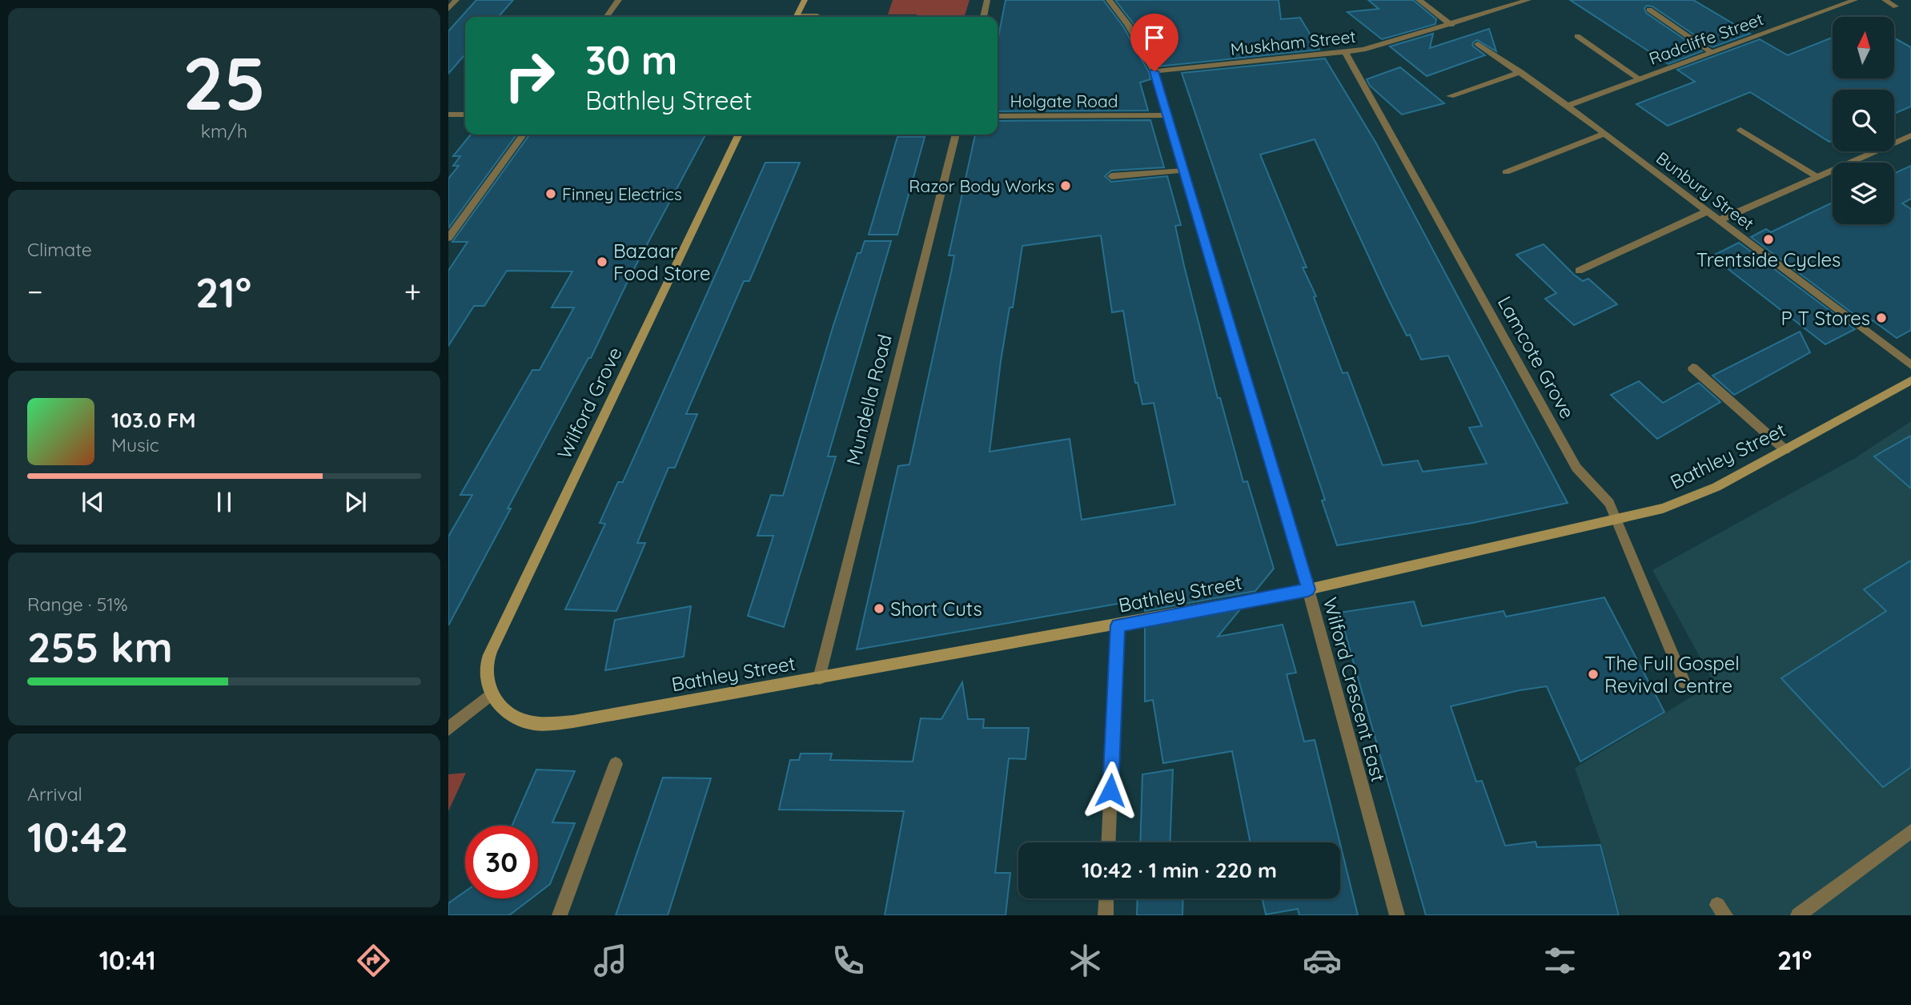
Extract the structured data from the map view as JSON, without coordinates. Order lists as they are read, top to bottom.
{
  "streets": {
    "street": [
      "Radcliffe Street",
      "Muskham Street",
      "Holgate Road",
      "Bunbury Street",
      "Lamcote Grove",
      "Mundella Road",
      "Wilford Grove",
      "Bathley Street",
      "Wilford Crescent East"
    ]
  },
  "crossings": [
    ["Radcliffe Street", "Bunbury Street"],
    ["Muskham Street", "Lamcote Grove"],
    ["Muskham Street", "Wilford Crescent East"],
    ["Holgate Road", "Wilford Crescent East"],
    ["Lamcote Grove", "Bathley Street"],
    ["Mundella Road", "Bathley Street"],
    ["Wilford Grove", "Bathley Street"],
    ["Bathley Street", "Wilford Crescent East"]
  ],
  "places": [
    "Razor Body Works",
    "Finney Electrics",
    "Trentside Cycles",
    "Bazaar Food Store",
    "P T Stores",
    "Short Cuts",
    "The Full Gospel Revival Centre"
  ],
  "north": "top",
  "page": {
    "tile": [
      ["25", "km/h"],
      "Climate",
      ["Range · 51%", "255 km"],
      ["Arrival", "10:42"]
    ],
    "turn": ["30 m", "Bathley Street"],
    "heat": ["−", "21°", "+"],
    "song": ["103.0 FM", "Music"],
    "limit": "30",
    "trip": "10:42 · 1 min · 220 m",
    "tabs": ["10:41", "21°"]
  }
}
